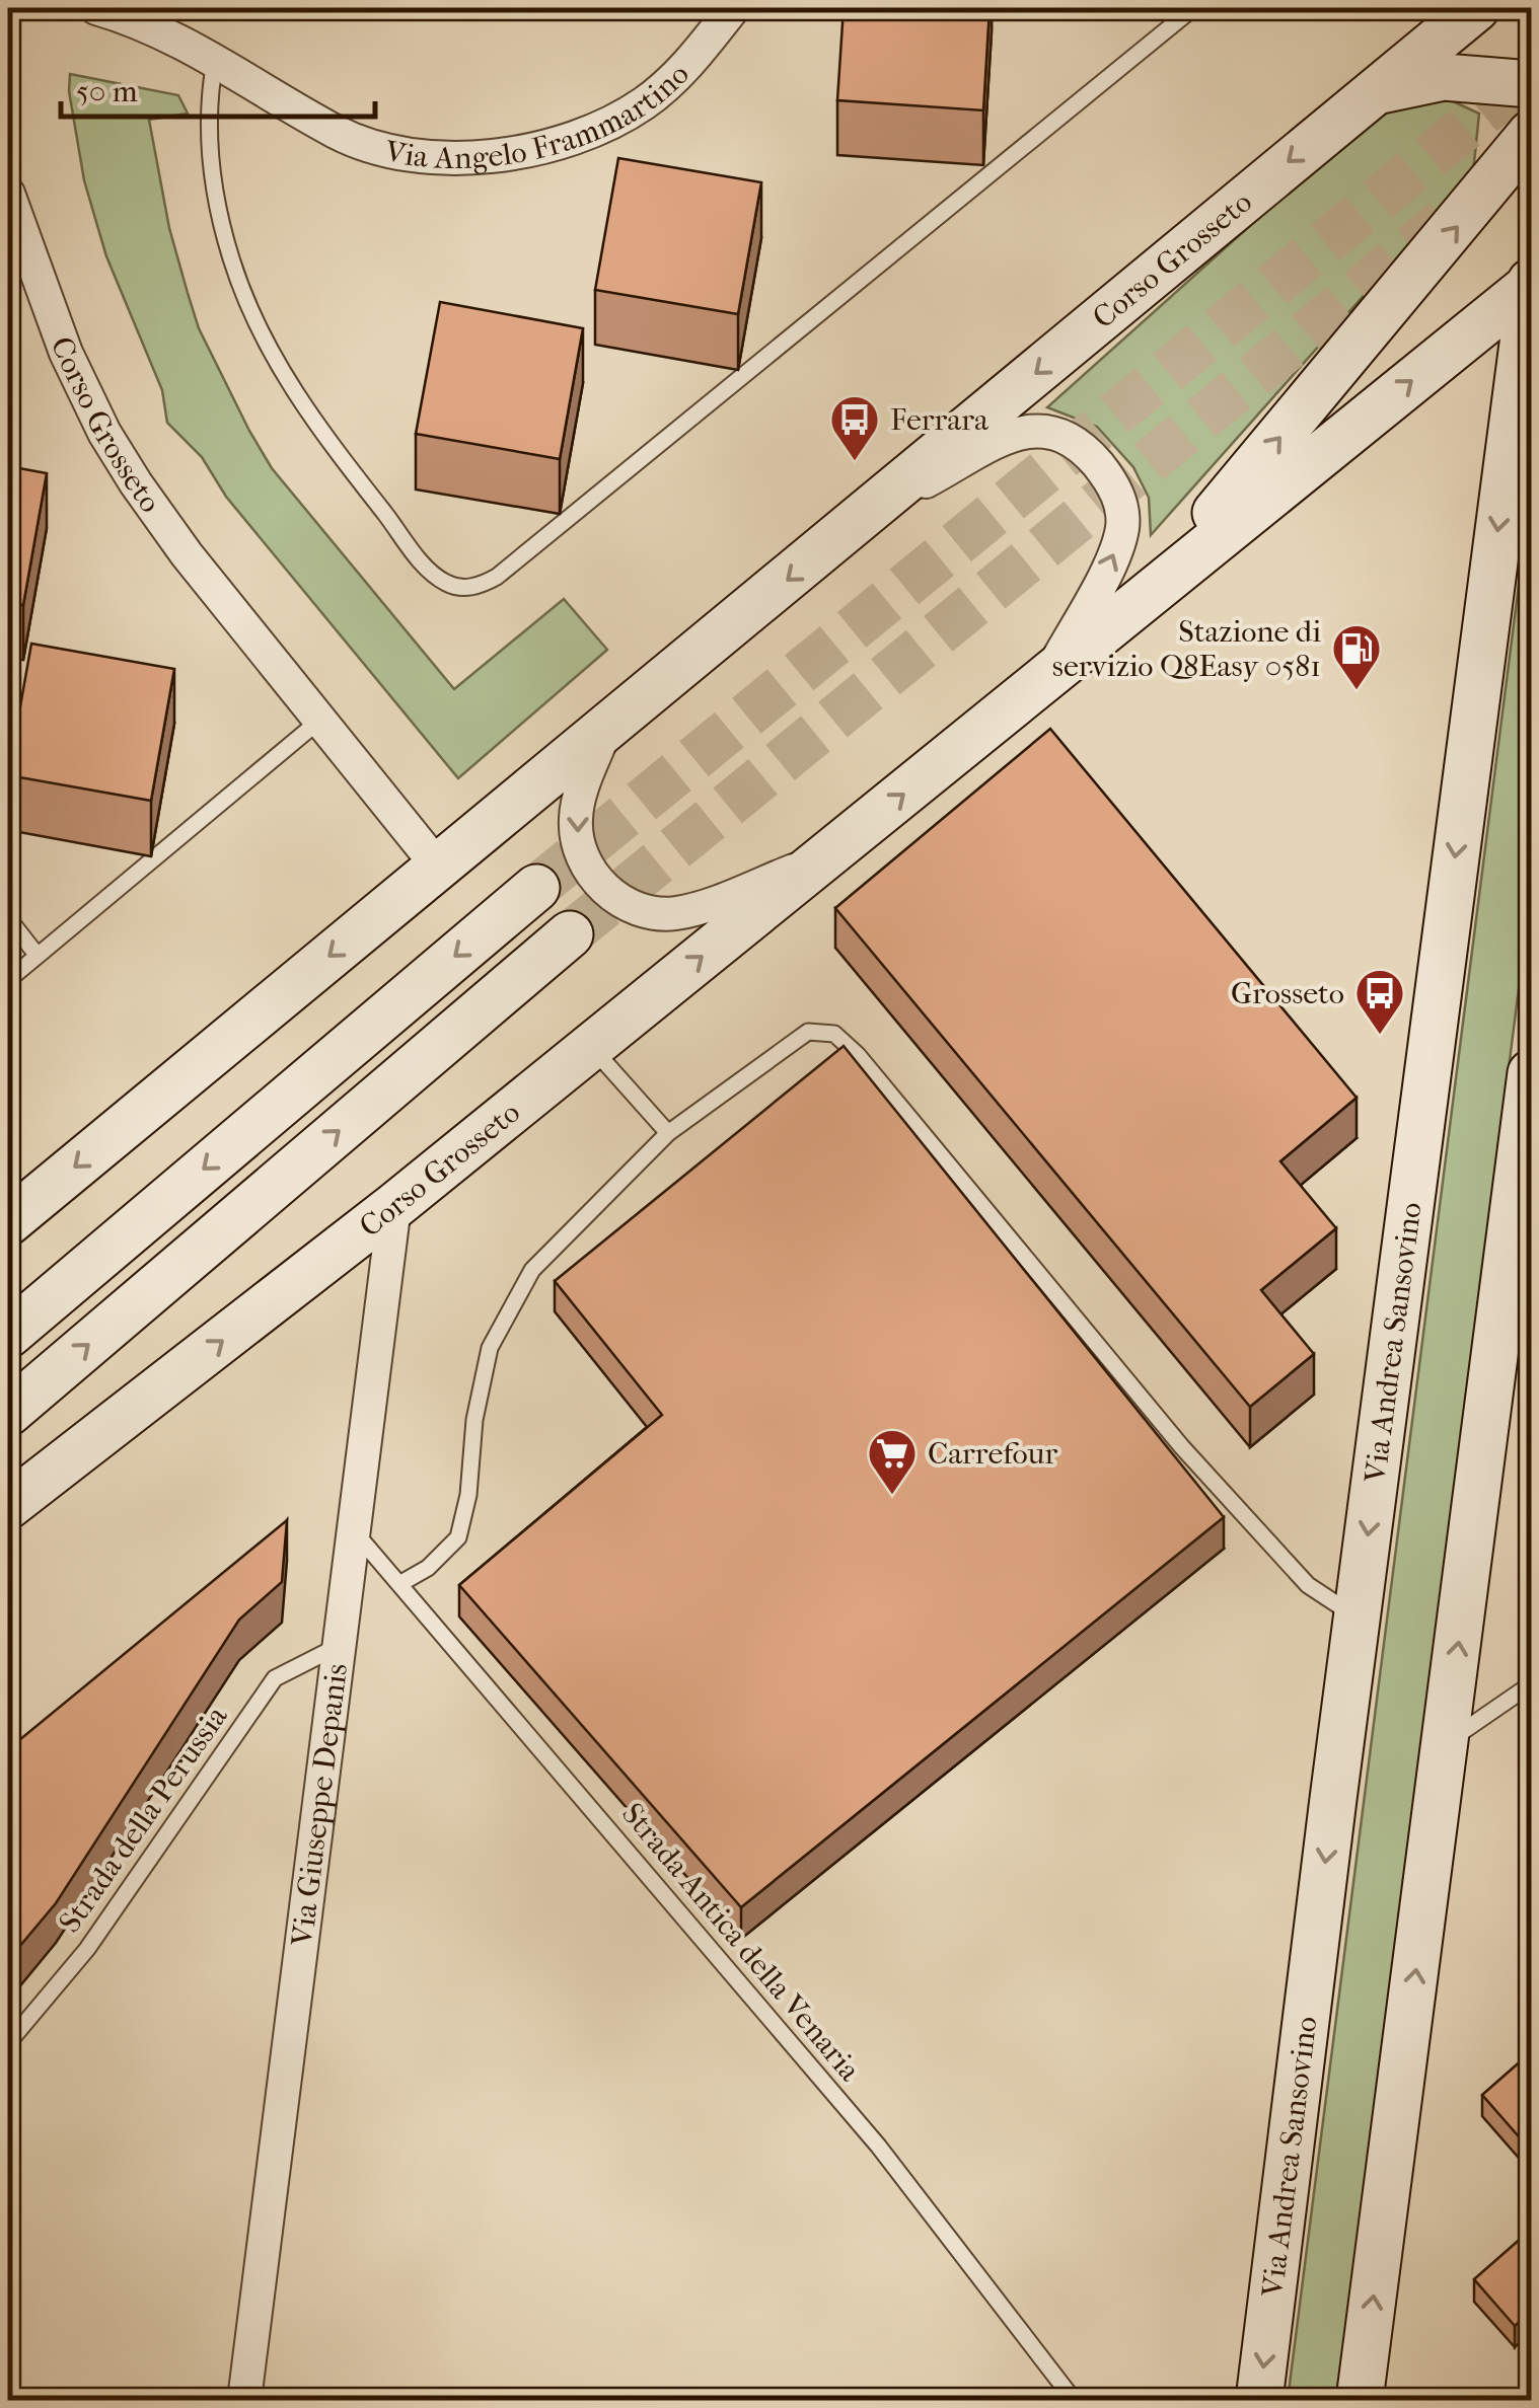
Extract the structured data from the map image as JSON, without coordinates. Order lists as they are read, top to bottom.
{
  "streets": {
    "main road": ["Corso Grosseto", "Via Andrea Sansovino"],
    "street": ["Via Angelo Frammartino", "Via Giuseppe Depanis"],
    "lane": ["Strada della Perussia", "Strada Antica della Venaria"]
  },
  "crossings": [
    ["Corso Grosseto", "Via Andrea Sansovino"],
    ["Corso Grosseto", "Via Giuseppe Depanis"],
    ["Via Giuseppe Depanis", "Strada della Perussia"],
    ["Via Giuseppe Depanis", "Strada Antica della Venaria"]
  ],
  "places": {
    "bus stop": ["Ferrara", "Grosseto"],
    "fuel station": ["Stazione di servizio Q8Easy 0581"],
    "supermarket": ["Carrefour"]
  },
  "scale_bar": "50 m"
}
